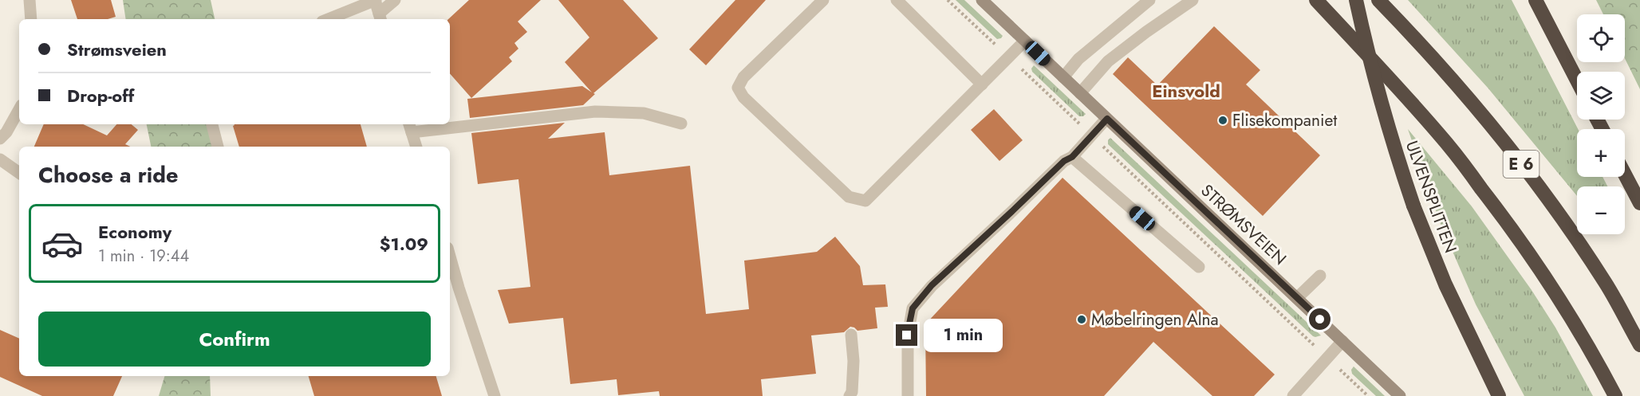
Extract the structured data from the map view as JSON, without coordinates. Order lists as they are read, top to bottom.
{
  "streets": {
    "highway": ["E 6", "ULVENSPLITTEN"],
    "street": ["STRØMSVEIEN"]
  },
  "districts": ["Einsvold"],
  "places": ["Flisekompaniet", "Møbelringen Alna"],
  "page": {
    "map_buttons": ["+", "−"],
    "banner": ["Strømsveien", "Drop-off"],
    "heading": "Choose a ride",
    "list": [
      {
        "name": "Economy",
        "note": "1 min · 19:44",
        "value": "$1.09"
      }
    ],
    "buttons": "Confirm",
    "bubble": "1 min"
  }
}
